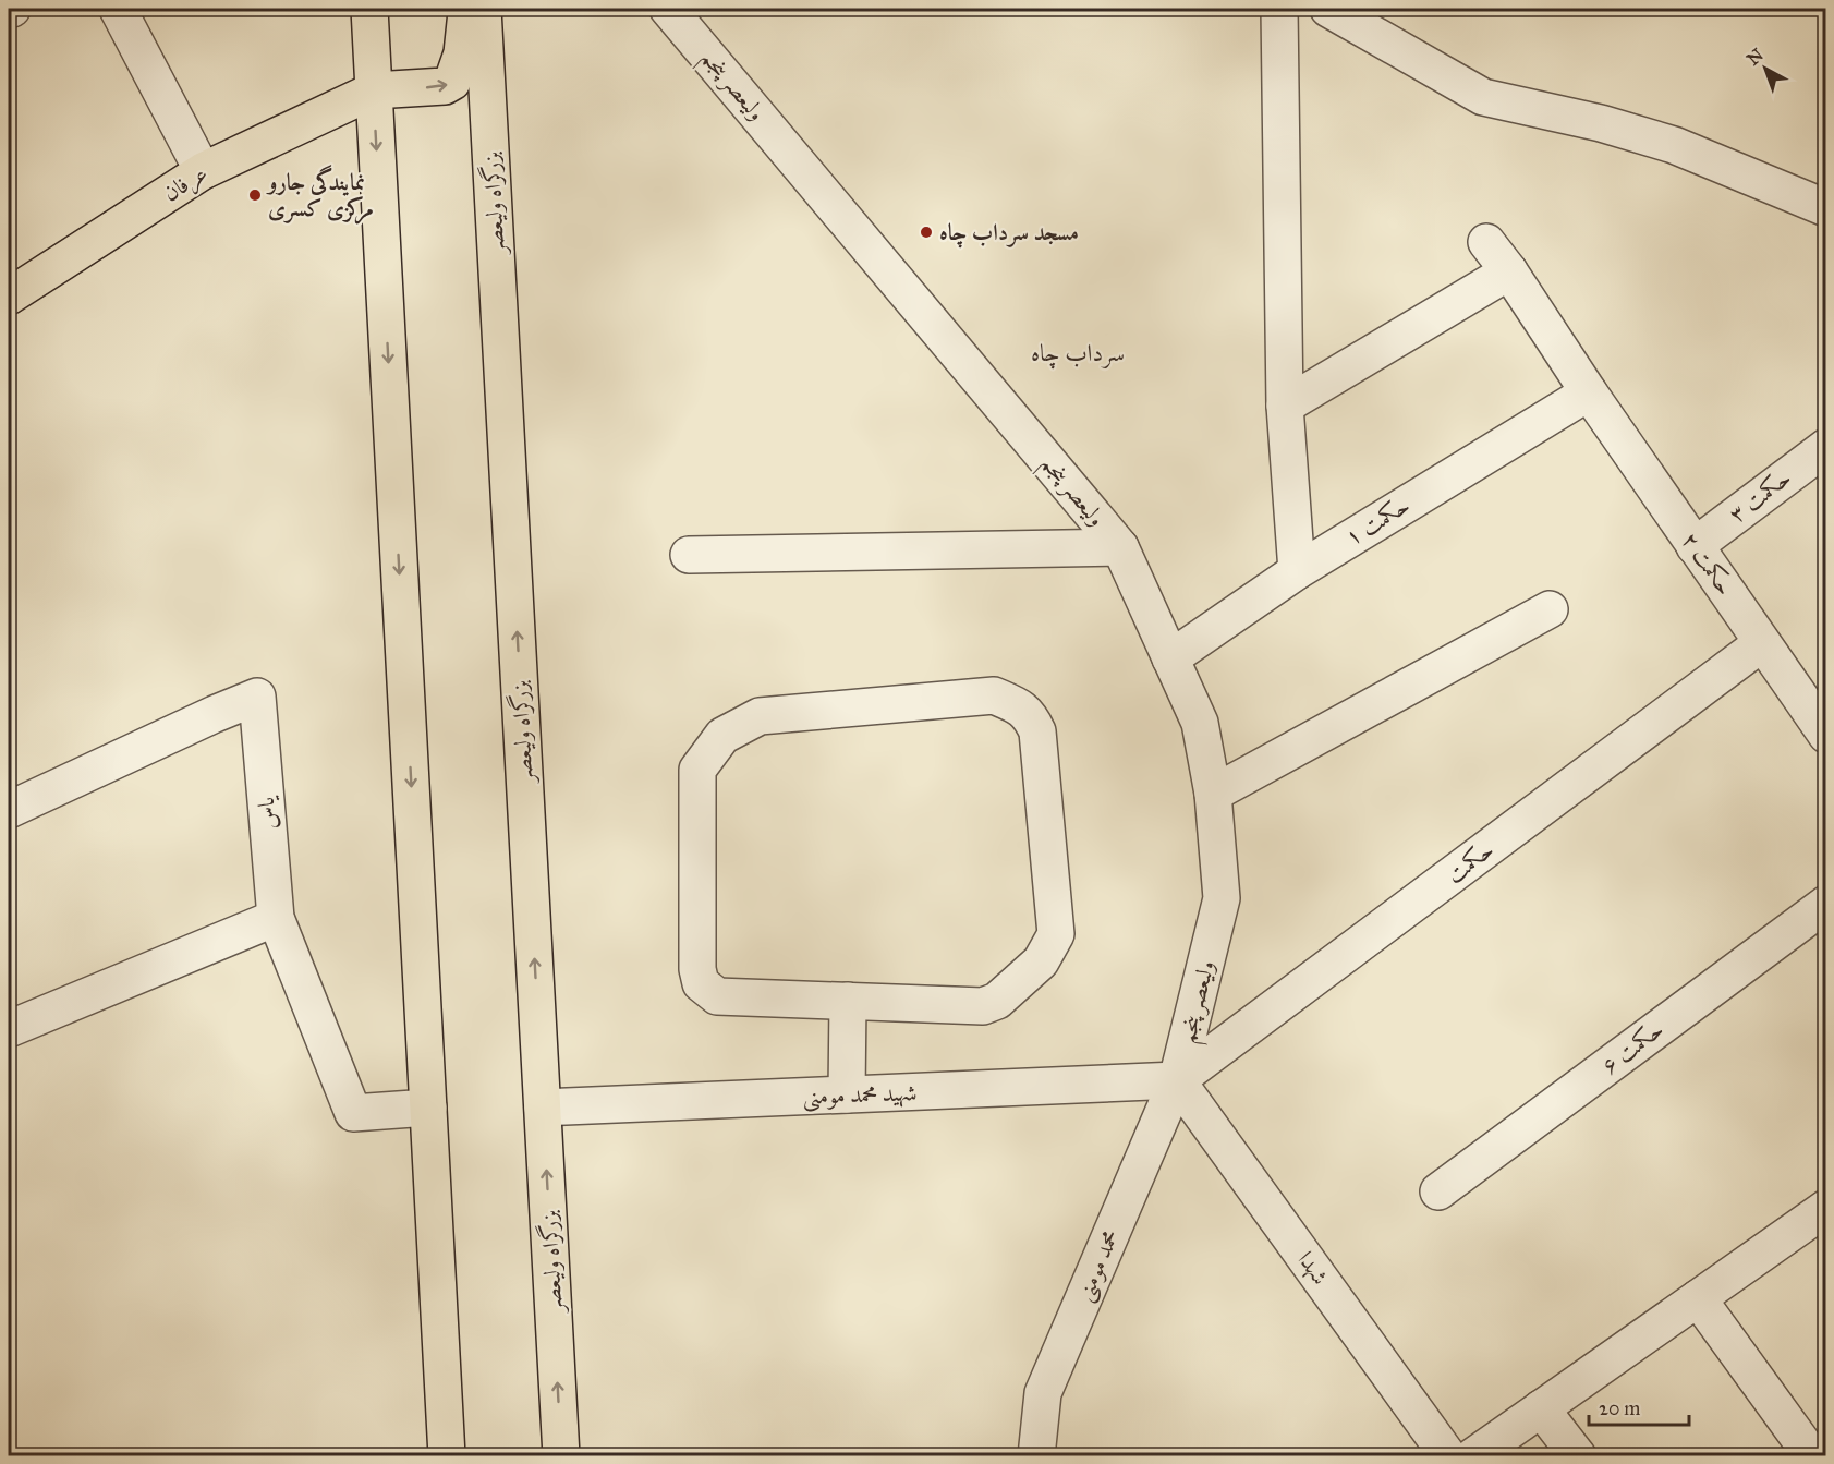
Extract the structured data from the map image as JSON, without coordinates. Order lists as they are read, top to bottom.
{
  "streets": {
    "main road": ["عرفان", "بزرگراه ولیعصر"],
    "street": [
      "ولیعصر پنجم",
      "حکمت ۳",
      "حکمت ۱",
      "حکمت ۲",
      "یاس",
      "حکمت",
      "حکمت ۶",
      "شهید محمد مومنی",
      "محمد مومنی",
      "شهدا"
    ]
  },
  "crossings": [
    ["ولیعصر پنجم", "حکمت ۱"],
    ["ولیعصر پنجم", "حکمت"],
    ["ولیعصر پنجم", "شهید محمد مومنی"],
    ["ولیعصر پنجم", "محمد مومنی"],
    ["ولیعصر پنجم", "شهدا"],
    ["بزرگراه ولیعصر", "شهید محمد مومنی"],
    ["حکمت ۳", "حکمت ۲"],
    ["حکمت ۱", "حکمت ۲"],
    ["حکمت ۲", "حکمت"],
    ["حکمت", "شهید محمد مومنی"],
    ["حکمت", "محمد مومنی"],
    ["حکمت", "شهدا"],
    ["شهید محمد مومنی", "محمد مومنی"],
    ["شهید محمد مومنی", "شهدا"],
    ["محمد مومنی", "شهدا"]
  ],
  "districts": ["سرداب چاه"],
  "places": ["نمایندگی جارو مرکزی کسری", "مسجد سرداب چاه"],
  "scale_bar": "20 m",
  "north": "top left"
}
